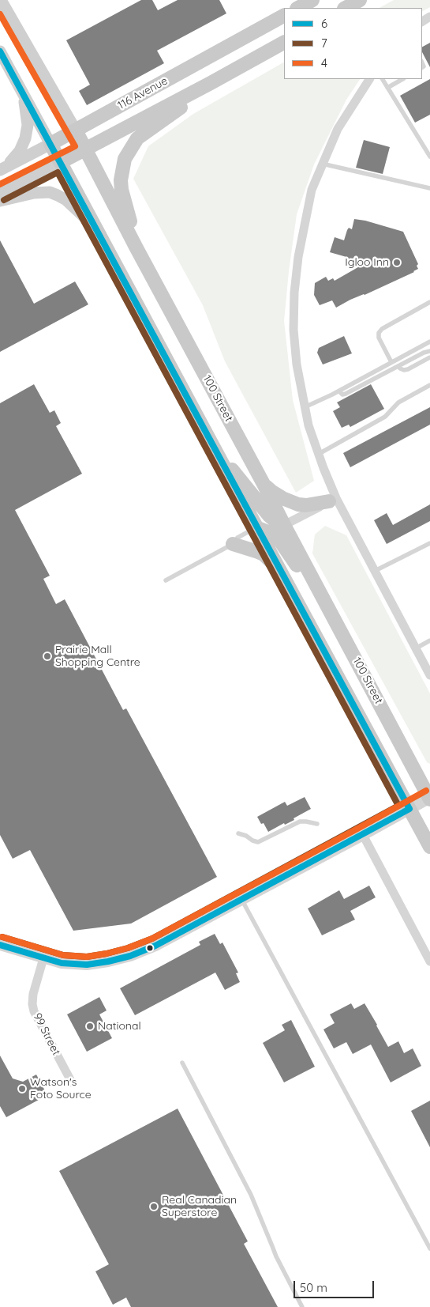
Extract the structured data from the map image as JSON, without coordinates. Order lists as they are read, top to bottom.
{
  "streets": {
    "main road": ["116 Avenue", "100 Street"],
    "street": ["99 Street"]
  },
  "crossings": [
    ["116 Avenue", "100 Street"]
  ],
  "places": [
    "Igloo Inn",
    "Prairie Mall Shopping Centre",
    "National",
    "Watson's Foto Source",
    "Real Canadian Superstore"
  ],
  "lines": ["transit line 4", "transit line 6", "transit line 7"],
  "legend": ["6", "7", "4"],
  "scale_bar": "50 m"
}
